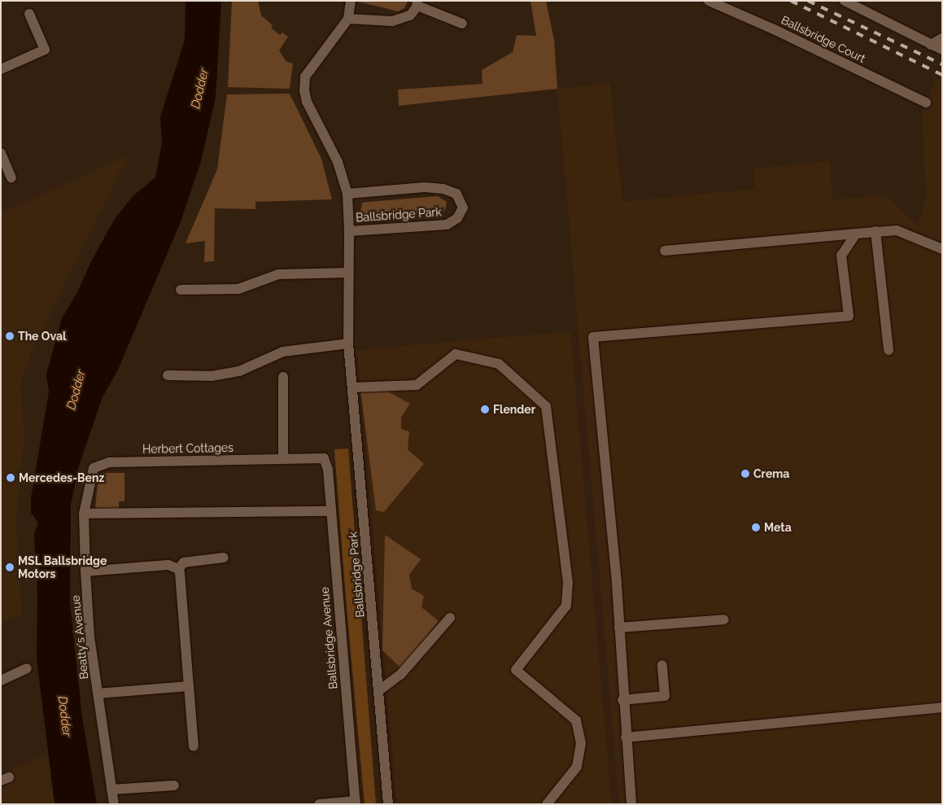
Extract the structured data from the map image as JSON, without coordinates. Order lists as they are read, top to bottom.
{
  "streets": {
    "street": [
      "Ballsbridge Court",
      "Ballsbridge Park",
      "Herbert Cottages",
      "Beatty's Avenue",
      "Ballsbridge Avenue"
    ]
  },
  "crossings": [
    ["Herbert Cottages", "Beatty's Avenue"],
    ["Herbert Cottages", "Ballsbridge Avenue"]
  ],
  "water": ["Dodder"],
  "places": [
    "The Oval",
    "Flender",
    "Crema",
    "Mercedes-Benz",
    "Meta",
    "MSL Ballsbridge Motors"
  ]
}
